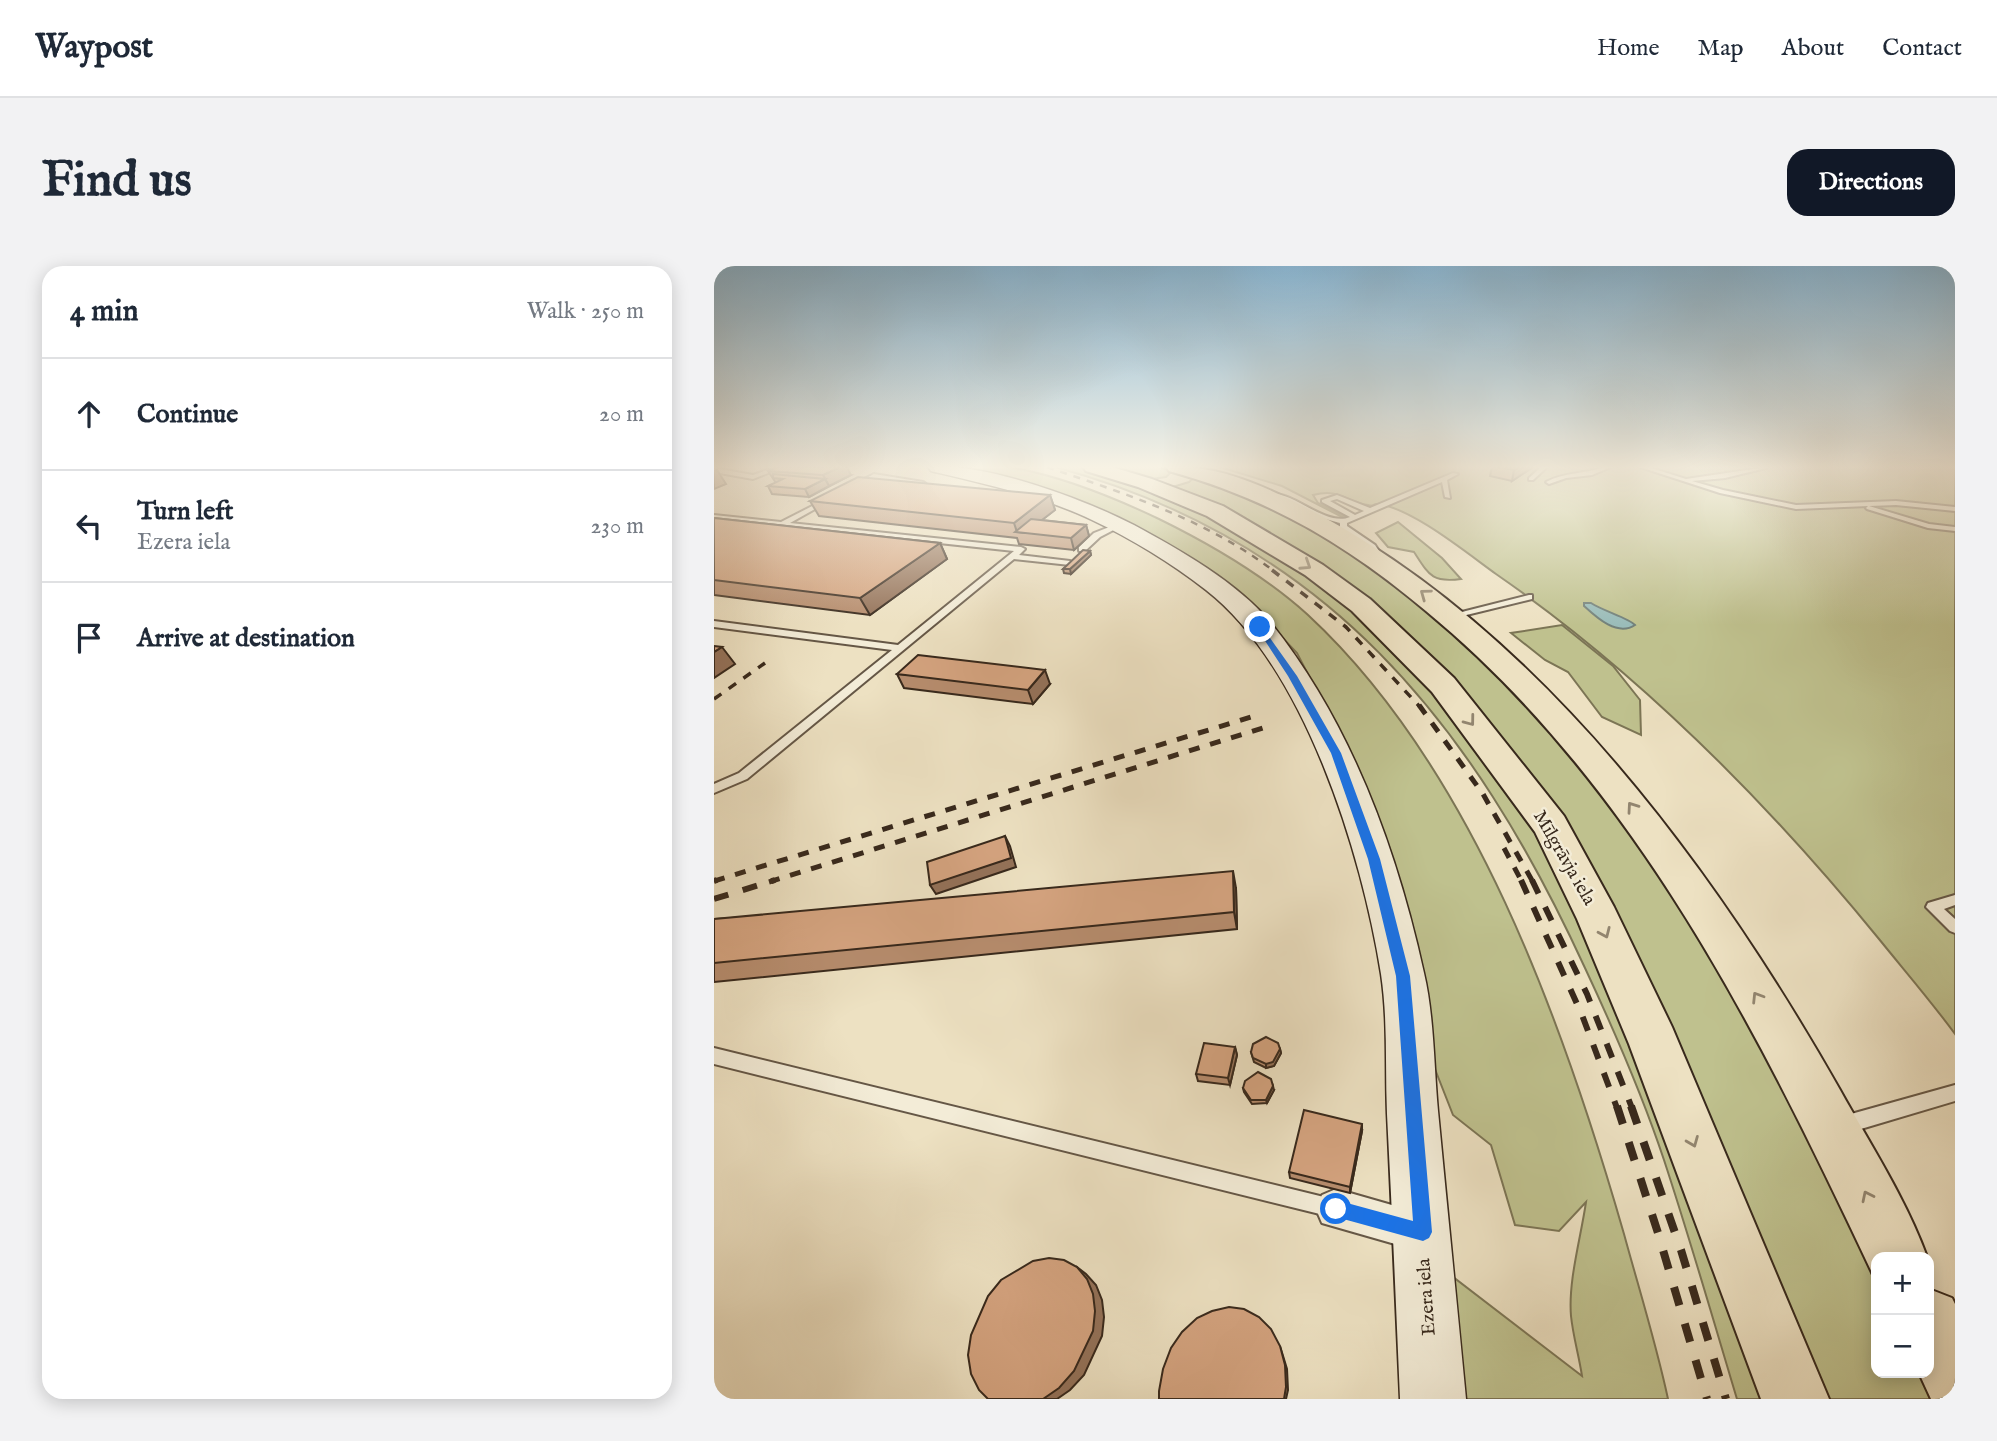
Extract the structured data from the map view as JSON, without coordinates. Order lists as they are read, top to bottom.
{
  "streets": {
    "main road": ["Mīlgrāvja iela"],
    "street": ["Ezera iela"]
  },
  "page": {
    "header": "Waypost",
    "nav": [
      "Home",
      "Map",
      "About",
      "Contact"
    ],
    "buttons": "Directions",
    "title": "Find us",
    "heading": ["4 min", "Walk · 250 m"],
    "list": [
      ["Continue", "20 m"],
      ["Turn left", "Ezera iela", "230 m"],
      "Arrive at destination"
    ],
    "map_buttons": ["+", "−"]
  }
}
